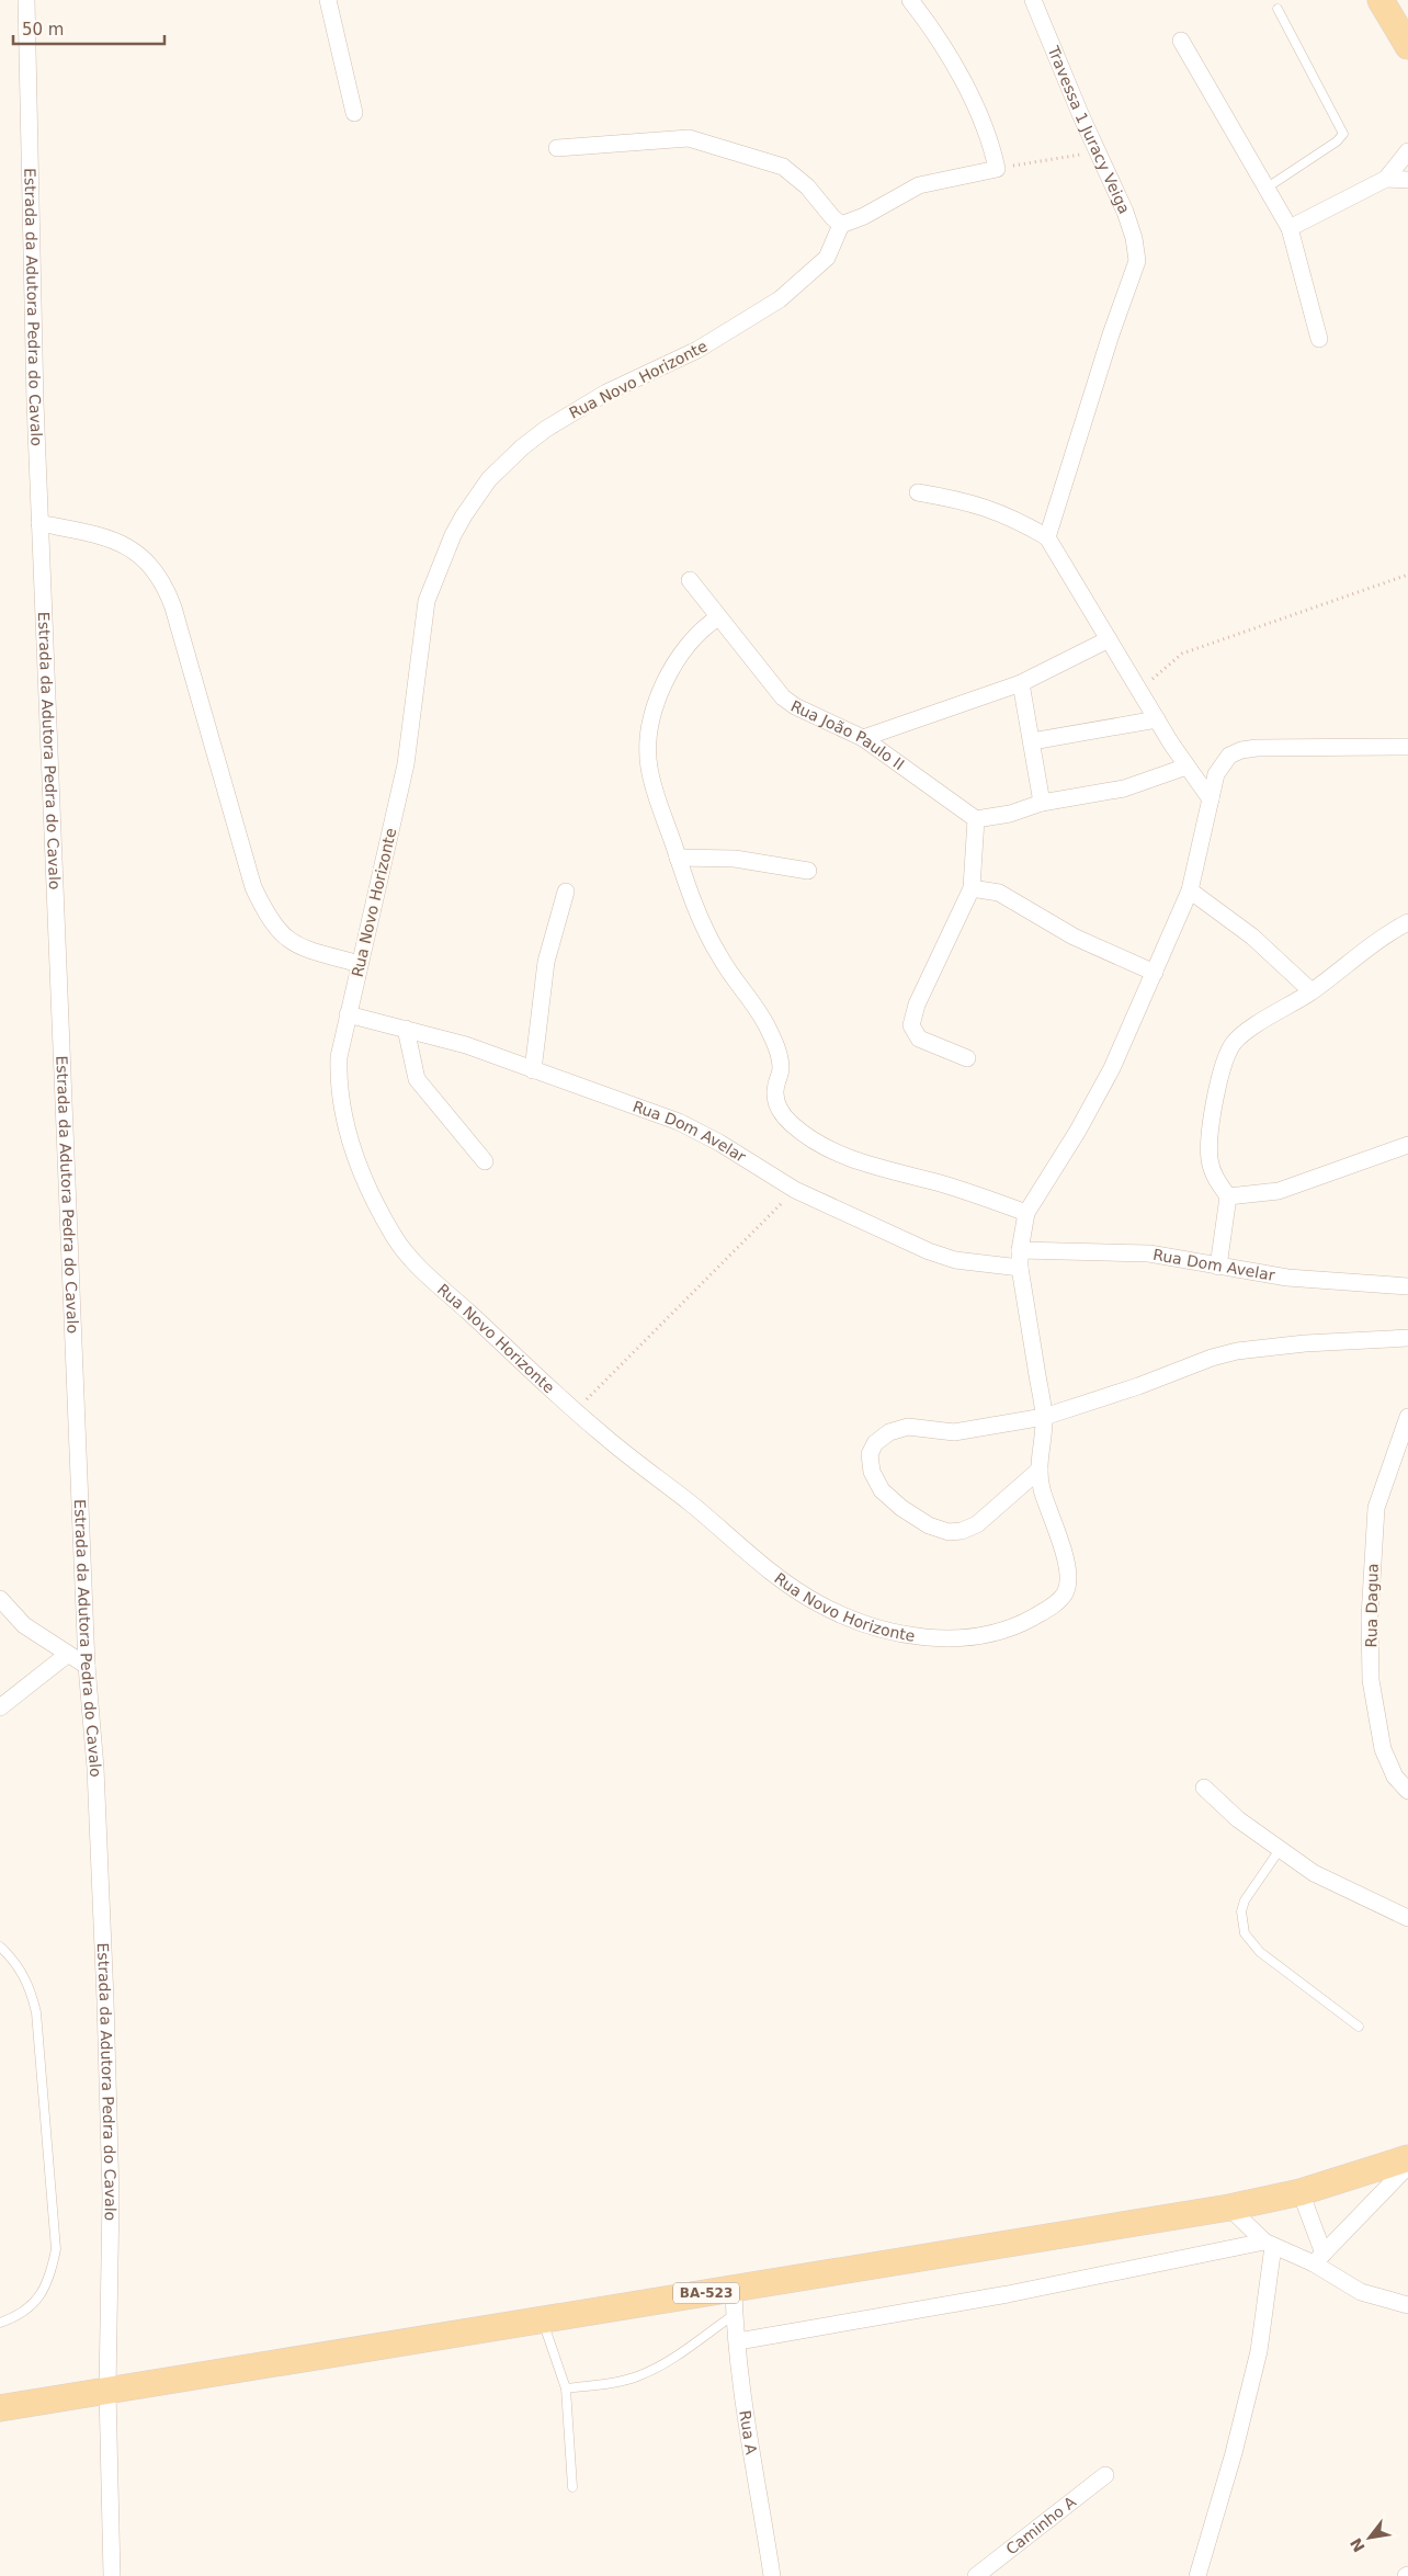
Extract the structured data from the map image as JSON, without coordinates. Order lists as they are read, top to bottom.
{
  "streets": {
    "main road": ["BA-523"],
    "street": [
      "Travessa 1 Juracy Veiga",
      "Estrada da Adutora Pedra do Cavalo",
      "Rua Novo Horizonte",
      "Rua João Paulo II",
      "Rua Dom Avelar",
      "Rua Dagua",
      "Rua A",
      "Caminho A"
    ]
  },
  "crossings": [
    ["Estrada da Adutora Pedra do Cavalo", "BA-523"],
    ["Rua Novo Horizonte", "Rua Dom Avelar"],
    ["BA-523", "Rua A"]
  ],
  "scale_bar": "50 m",
  "north": "bottom left"
}
